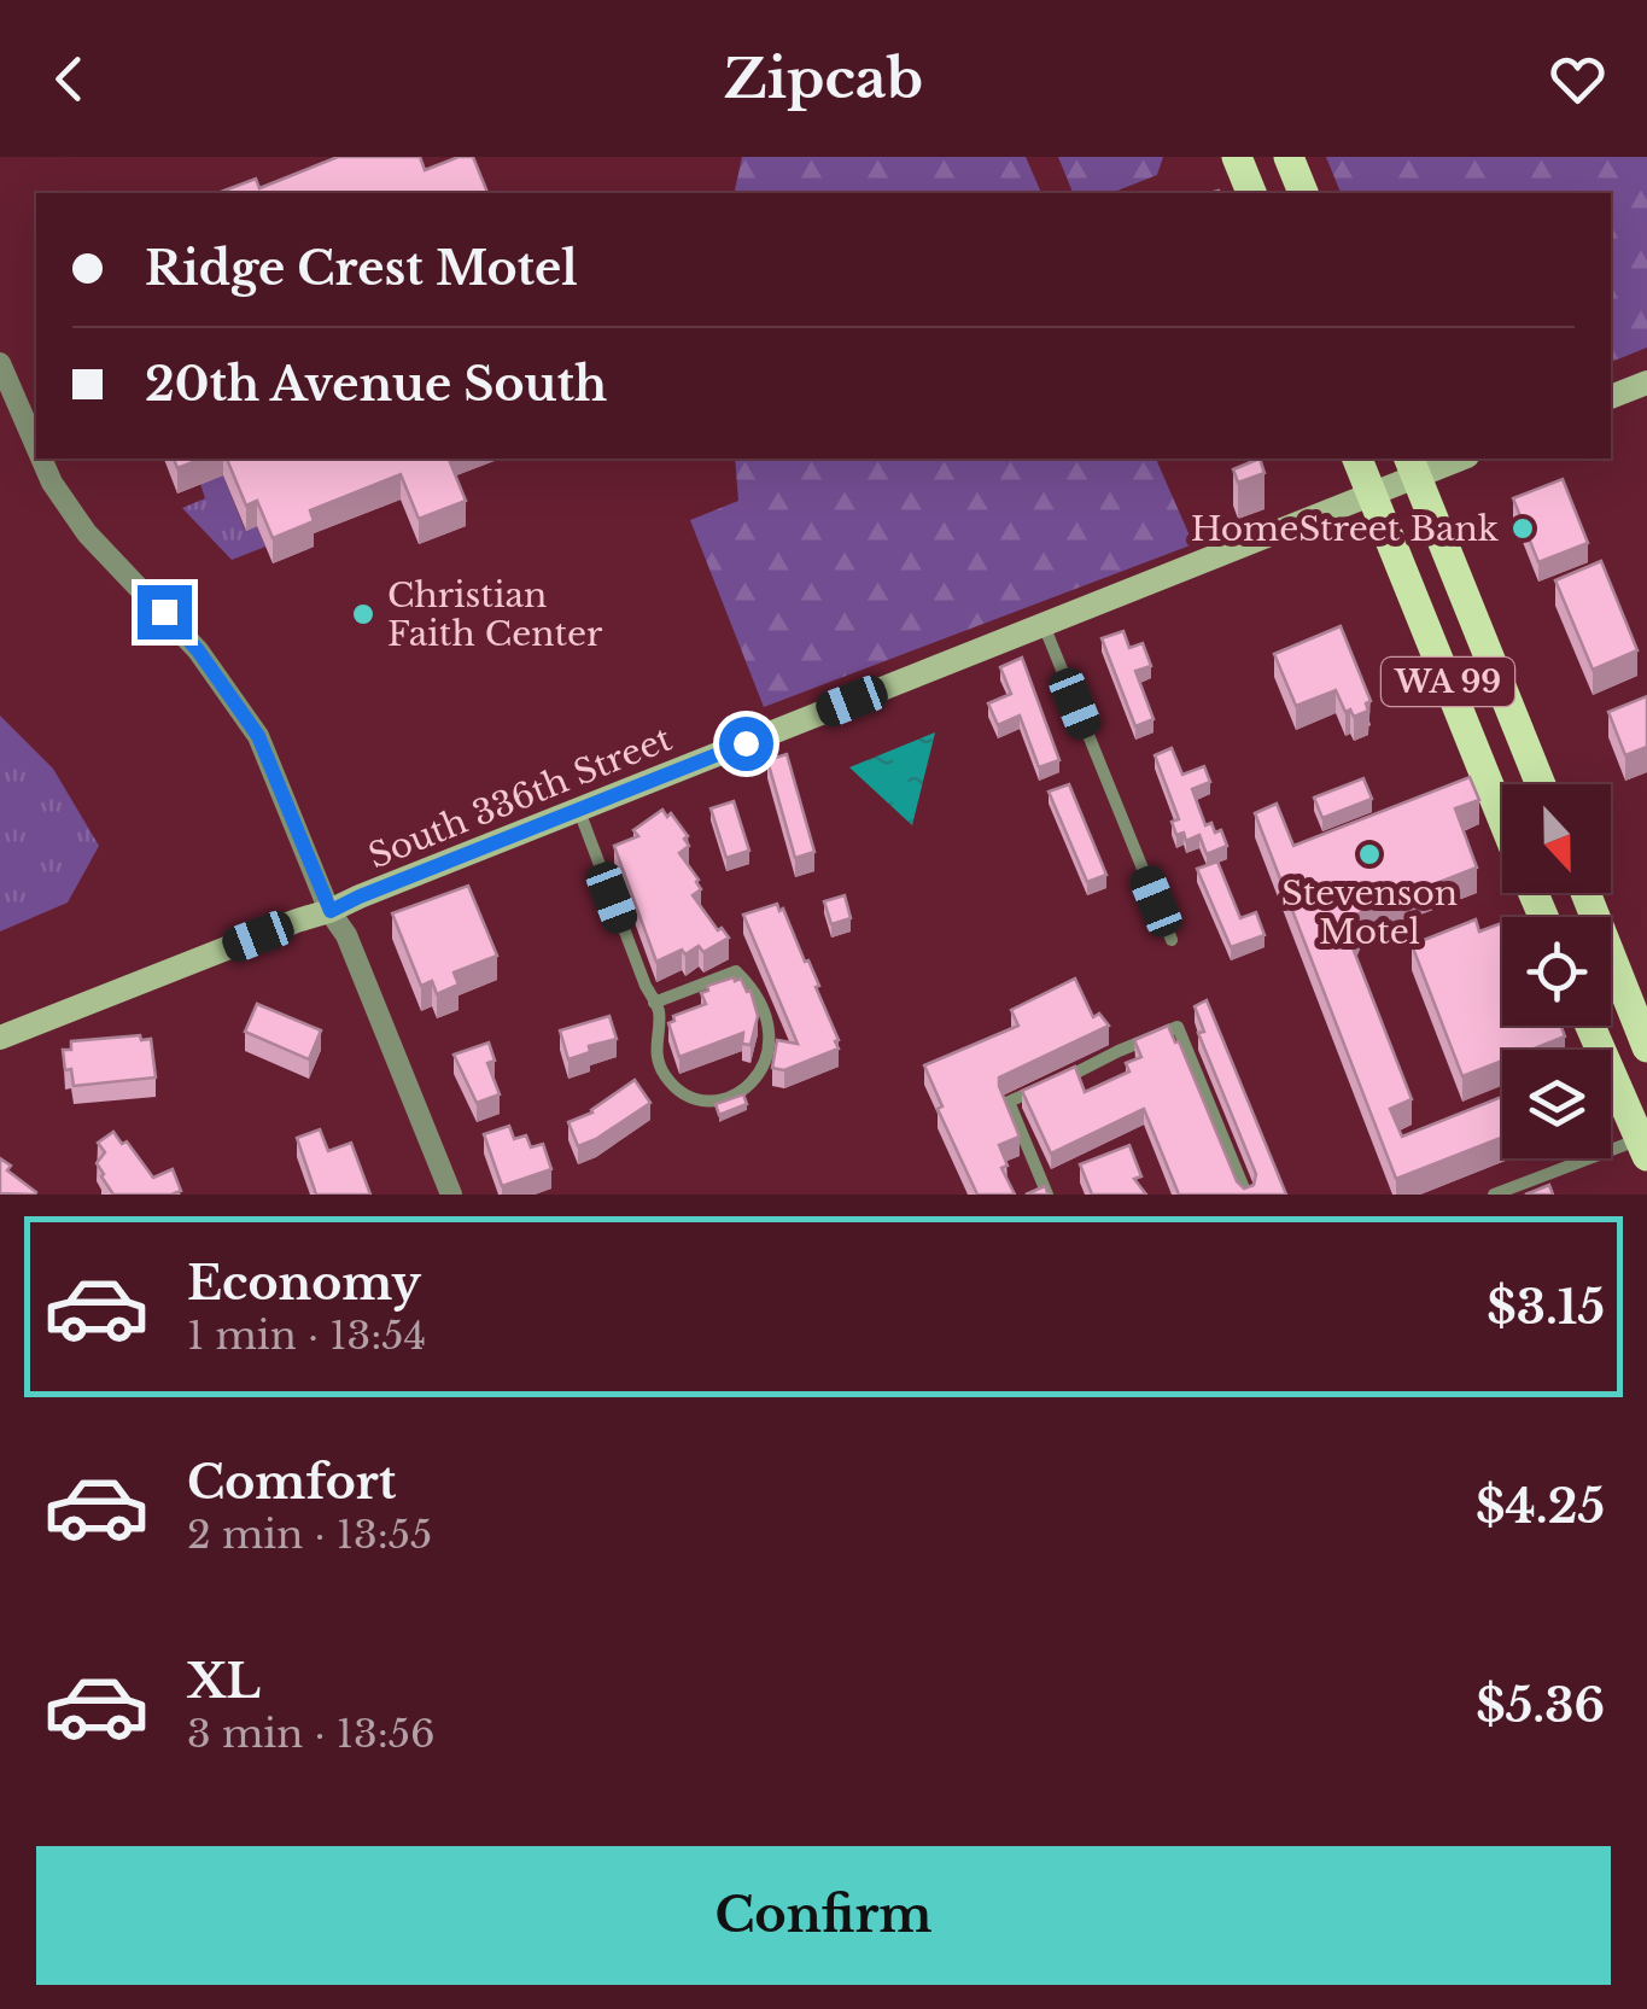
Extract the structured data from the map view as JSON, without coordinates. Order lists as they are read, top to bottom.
{
  "streets": {
    "main road": ["WA 99", "South 336th Street"]
  },
  "crossings": [
    ["WA 99", "South 336th Street"]
  ],
  "places": ["HomeStreet Bank", "Christian Faith Center", "Stevenson Motel"],
  "north": "bottom",
  "page": {
    "header": "Zipcab",
    "banner": ["Ridge Crest Motel", "20th Avenue South"],
    "list": [
      {
        "name": "Economy",
        "note": "1 min · 13:54",
        "value": "$3.15"
      },
      {
        "name": "Comfort",
        "note": "2 min · 13:55",
        "value": "$4.25"
      },
      {
        "name": "XL",
        "note": "3 min · 13:56",
        "value": "$5.36"
      }
    ],
    "buttons": "Confirm"
  }
}
